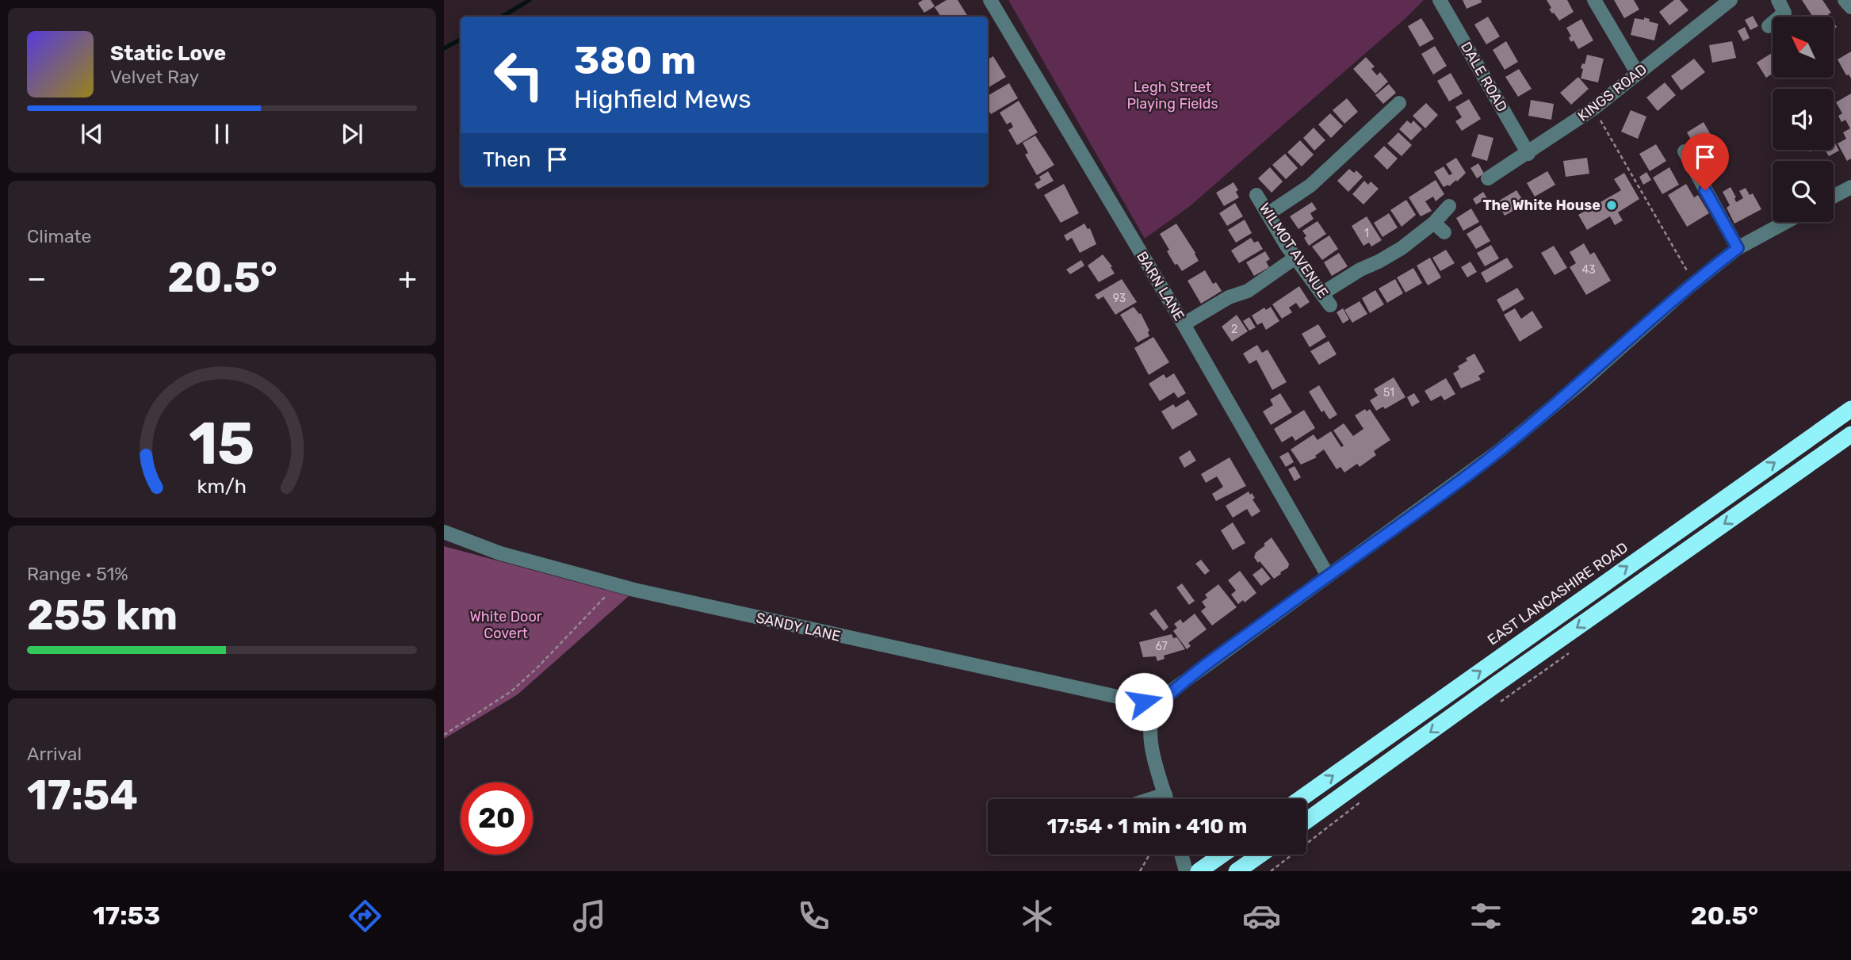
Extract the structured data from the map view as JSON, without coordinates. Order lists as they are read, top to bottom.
{
  "streets": {
    "highway": ["EAST LANCASHIRE ROAD"],
    "street": [
      "DALE ROAD",
      "KINGS ROAD",
      "WILMOT AVENUE",
      "BARN LANE",
      "SANDY LANE"
    ]
  },
  "crossings": [
    ["DALE ROAD", "KINGS ROAD"]
  ],
  "parks": ["Legh Street Playing Fields", "White Door Covert"],
  "places": ["The White House"],
  "house_numbers": [
    "1",
    "43",
    "93",
    "2",
    "51",
    "67"
  ],
  "north": "top left",
  "page": {
    "turn": ["380 m", "Highfield Mews"],
    "song": ["Static Love", "Velvet Ray"],
    "then": "Then",
    "tile": [
      "Climate",
      ["Range · 51%", "255 km"],
      ["Arrival", "17:54"]
    ],
    "heat": ["−", "20.5°", "+"],
    "limit": "20",
    "trip": "17:54 · 1 min · 410 m",
    "tabs": ["17:53", "20.5°"],
    "gauge": ["15", "km/h"]
  }
}
